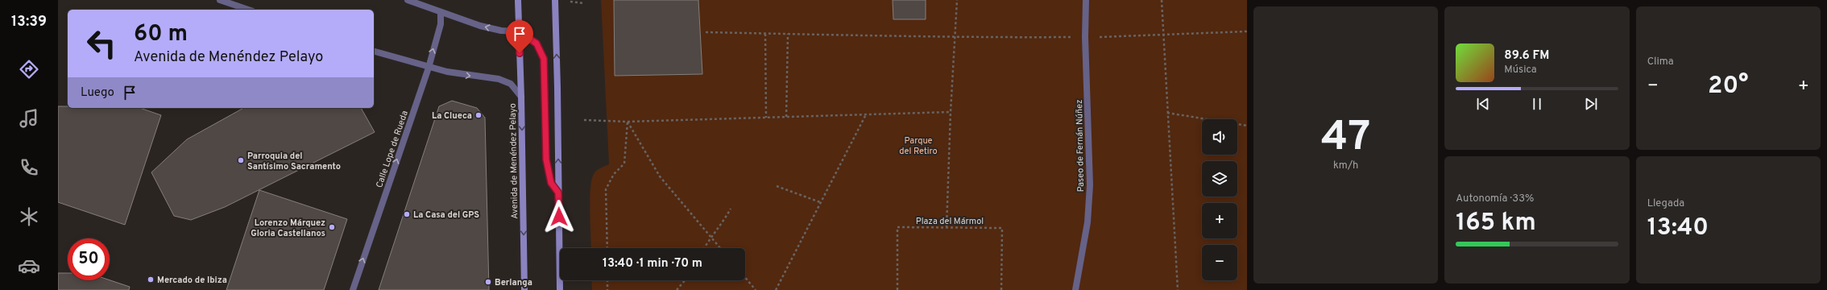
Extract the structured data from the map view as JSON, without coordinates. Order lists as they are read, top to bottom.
{
  "streets": {
    "main road": ["Avenida de Menéndez Pelayo"],
    "street": ["Paseo de Fernán Núñez", "Calle Lope de Rueda"],
    "path": ["Plaza del Mármol"]
  },
  "one_way": ["Calle Lope de Rueda"],
  "parks": ["Parque del Retiro"],
  "places": [
    "La Clueca",
    "Parroquia del Santísimo Sacramento",
    "La Casa del GPS",
    "Lorenzo Márquez Gloria Castellanos",
    "Mercado de Ibiza",
    "Berlanga"
  ],
  "page": {
    "tabs": "13:39",
    "tile": [
      ["47", "km/h"],
      "Clima",
      ["Autonomía · 33%", "165 km"],
      ["Llegada", "13:40"]
    ],
    "turn": ["60 m", "Avenida de Menéndez Pelayo"],
    "song": ["89.6 FM", "Música"],
    "heat": ["−", "20°", "+"],
    "then": "Luego",
    "map_buttons": ["+", "−"],
    "limit": "50",
    "trip": "13:40 · 1 min · 70 m"
  }
}
